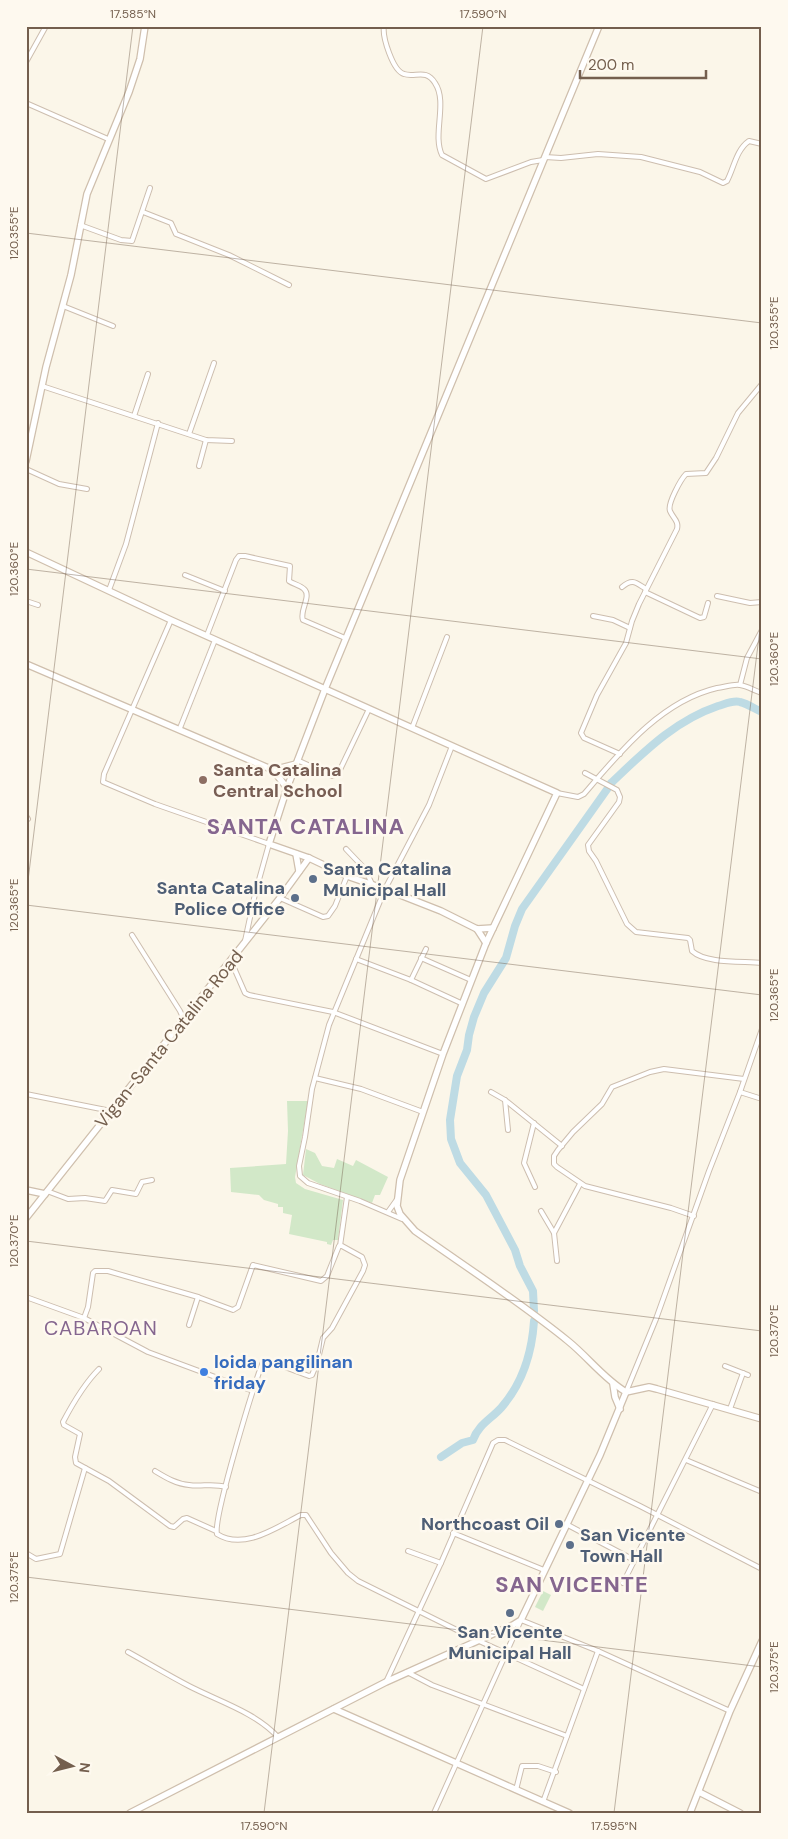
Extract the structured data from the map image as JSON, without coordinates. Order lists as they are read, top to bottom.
{
  "streets": {
    "street": ["Vigan-Santa Catalina Road"]
  },
  "districts": ["SANTA CATALINA", "CABAROAN", "SAN VICENTE"],
  "places": [
    "Santa Catalina Central School",
    "Santa Catalina Municipal Hall",
    "Santa Catalina Police Office",
    "loida pangilinan friday",
    "Northcoast Oil",
    "San Vicente Town Hall",
    "San Vicente Municipal Hall"
  ],
  "scale_bar": "200 m",
  "north": "right",
  "coordinates": [
    "17.585°N",
    "17.590°N",
    "120.355°E",
    "120.360°E",
    "120.365°E",
    "120.370°E",
    "120.375°E",
    "17.595°N"
  ]
}
